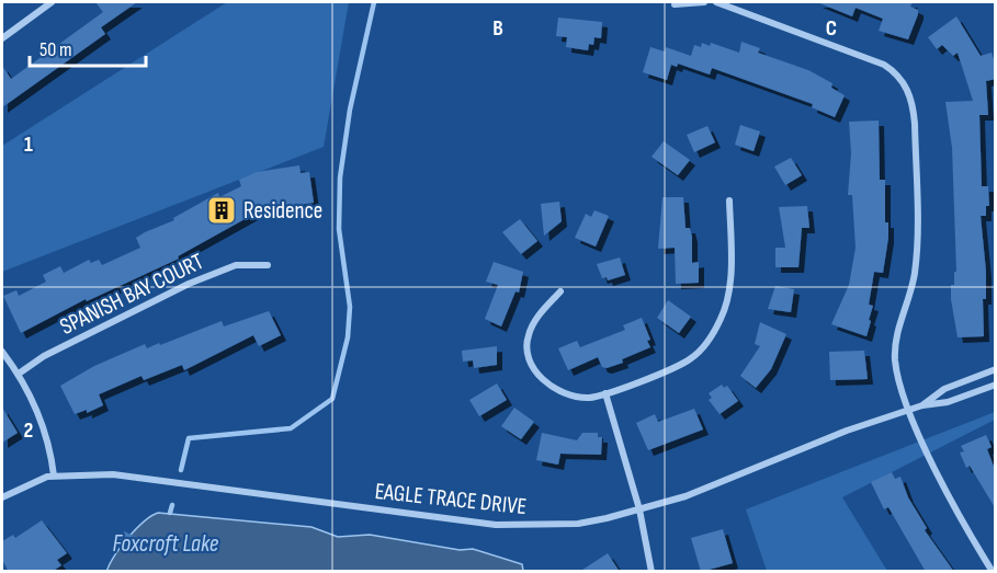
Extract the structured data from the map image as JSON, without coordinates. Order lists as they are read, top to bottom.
{
  "streets": {
    "street": ["SPANISH BAY COURT", "EAGLE TRACE DRIVE"]
  },
  "water": ["Foxcroft Lake"],
  "places": {
    "building": ["Residence"]
  },
  "scale_bar": "50 m",
  "grid": {
    "columns": ["B", "C"],
    "rows": ["1", "2"]
  }
}
